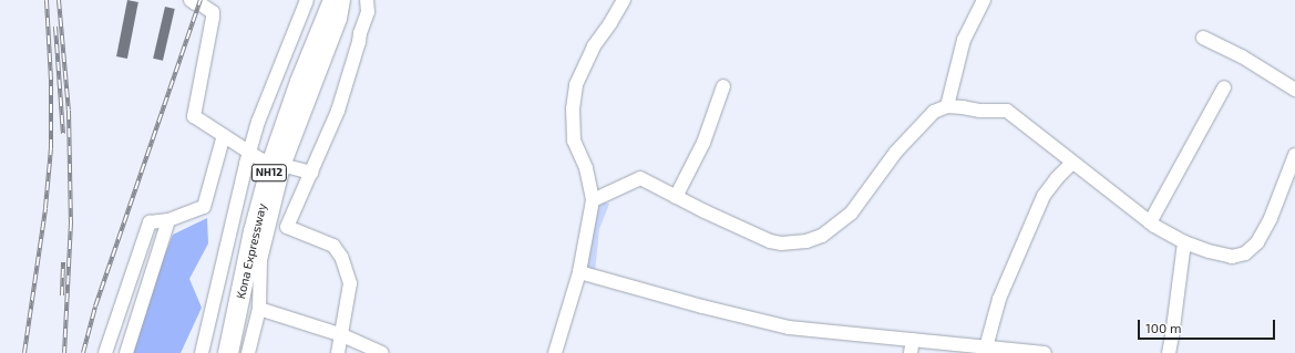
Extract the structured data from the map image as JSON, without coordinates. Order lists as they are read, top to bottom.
{
  "streets": {
    "highway": ["NH12", "Kona Expressway"]
  },
  "scale_bar": "100 m"
}
